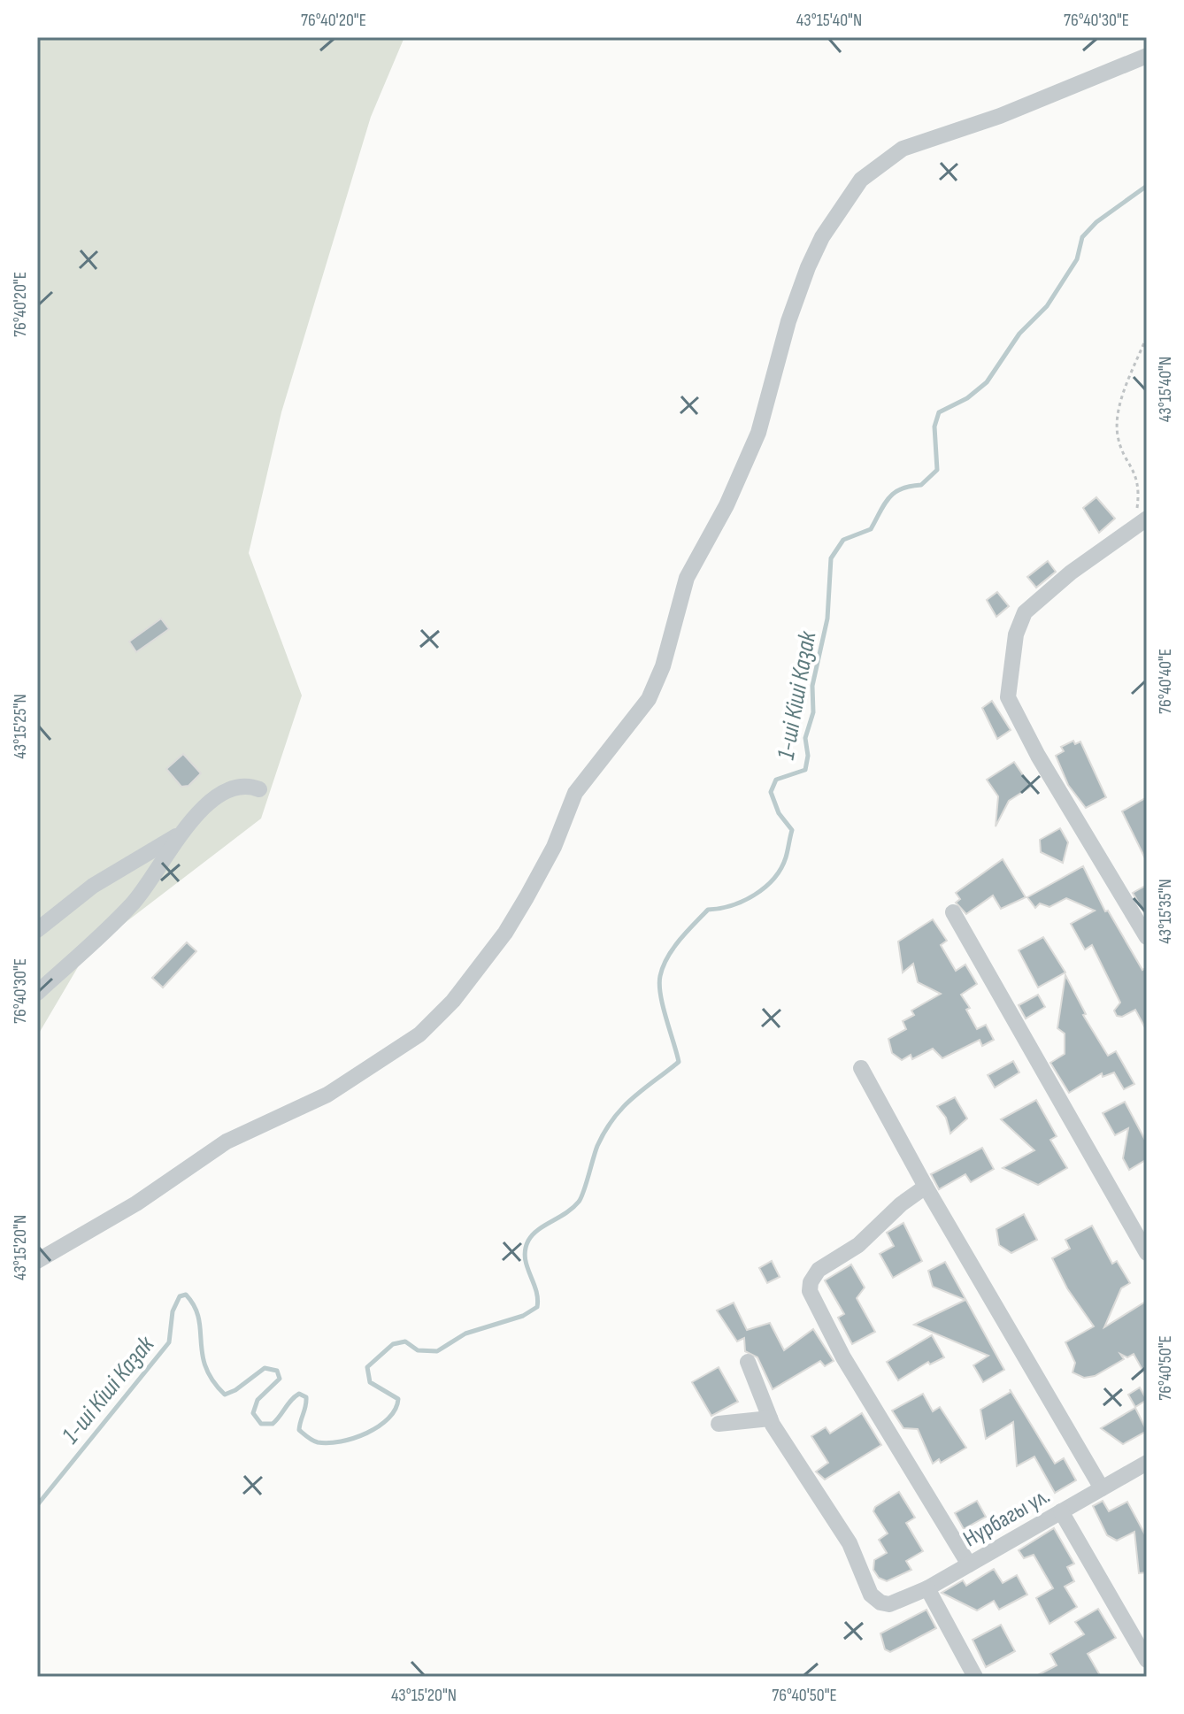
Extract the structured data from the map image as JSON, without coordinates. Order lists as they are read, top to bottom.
{
  "streets": {
    "street": ["Нурбагы ул."]
  },
  "water": ["1-ші Кіші Казак"],
  "coordinates": [
    "76°40'20\"E",
    "43°15'40\"N",
    "76°40'30\"E",
    "76°40'40\"E",
    "43°15'25\"N",
    "43°15'35\"N",
    "43°15'20\"N",
    "76°40'50\"E"
  ]
}
